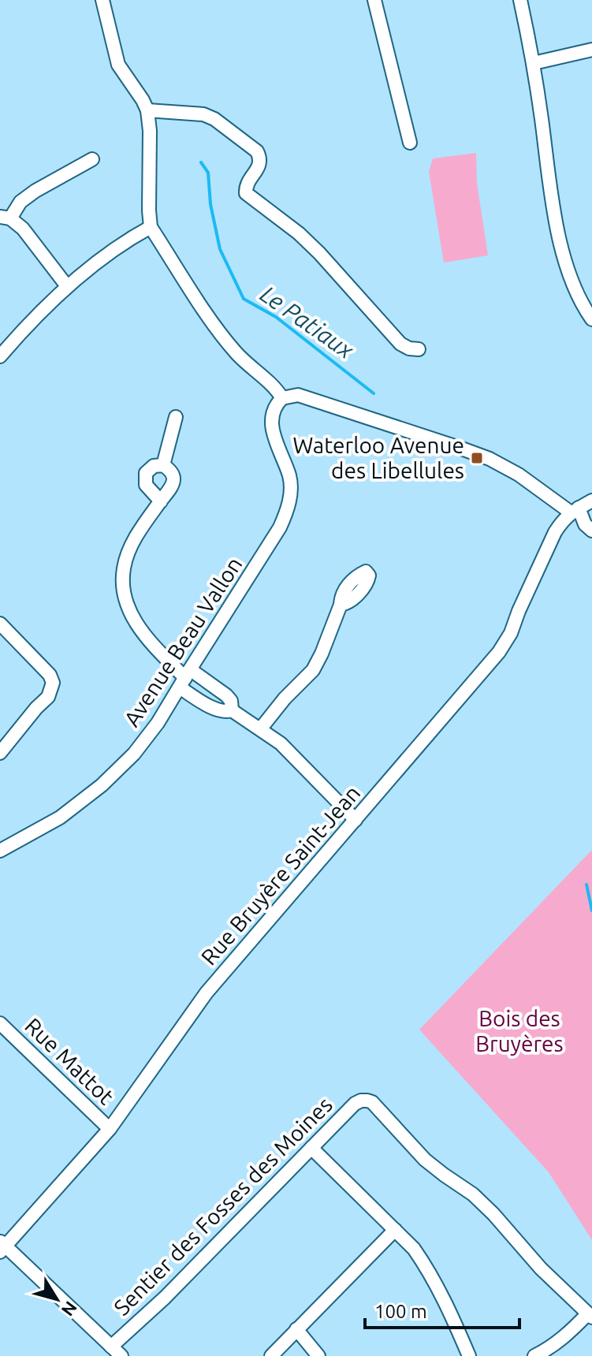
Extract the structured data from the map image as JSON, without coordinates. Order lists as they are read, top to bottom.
{
  "streets": {
    "street": [
      "Avenue Beau Vallon",
      "Rue Bruyère Saint-Jean",
      "Rue Mattot",
      "Sentier des Fosses des Moines"
    ]
  },
  "crossings": [
    ["Rue Bruyère Saint-Jean", "Rue Mattot"]
  ],
  "water": ["Le Patiaux"],
  "parks": ["Bois des Bruyères"],
  "places": {
    "transit": ["Waterloo Avenue des Libellules"]
  },
  "scale_bar": "100 m",
  "north": "bottom right"
}
